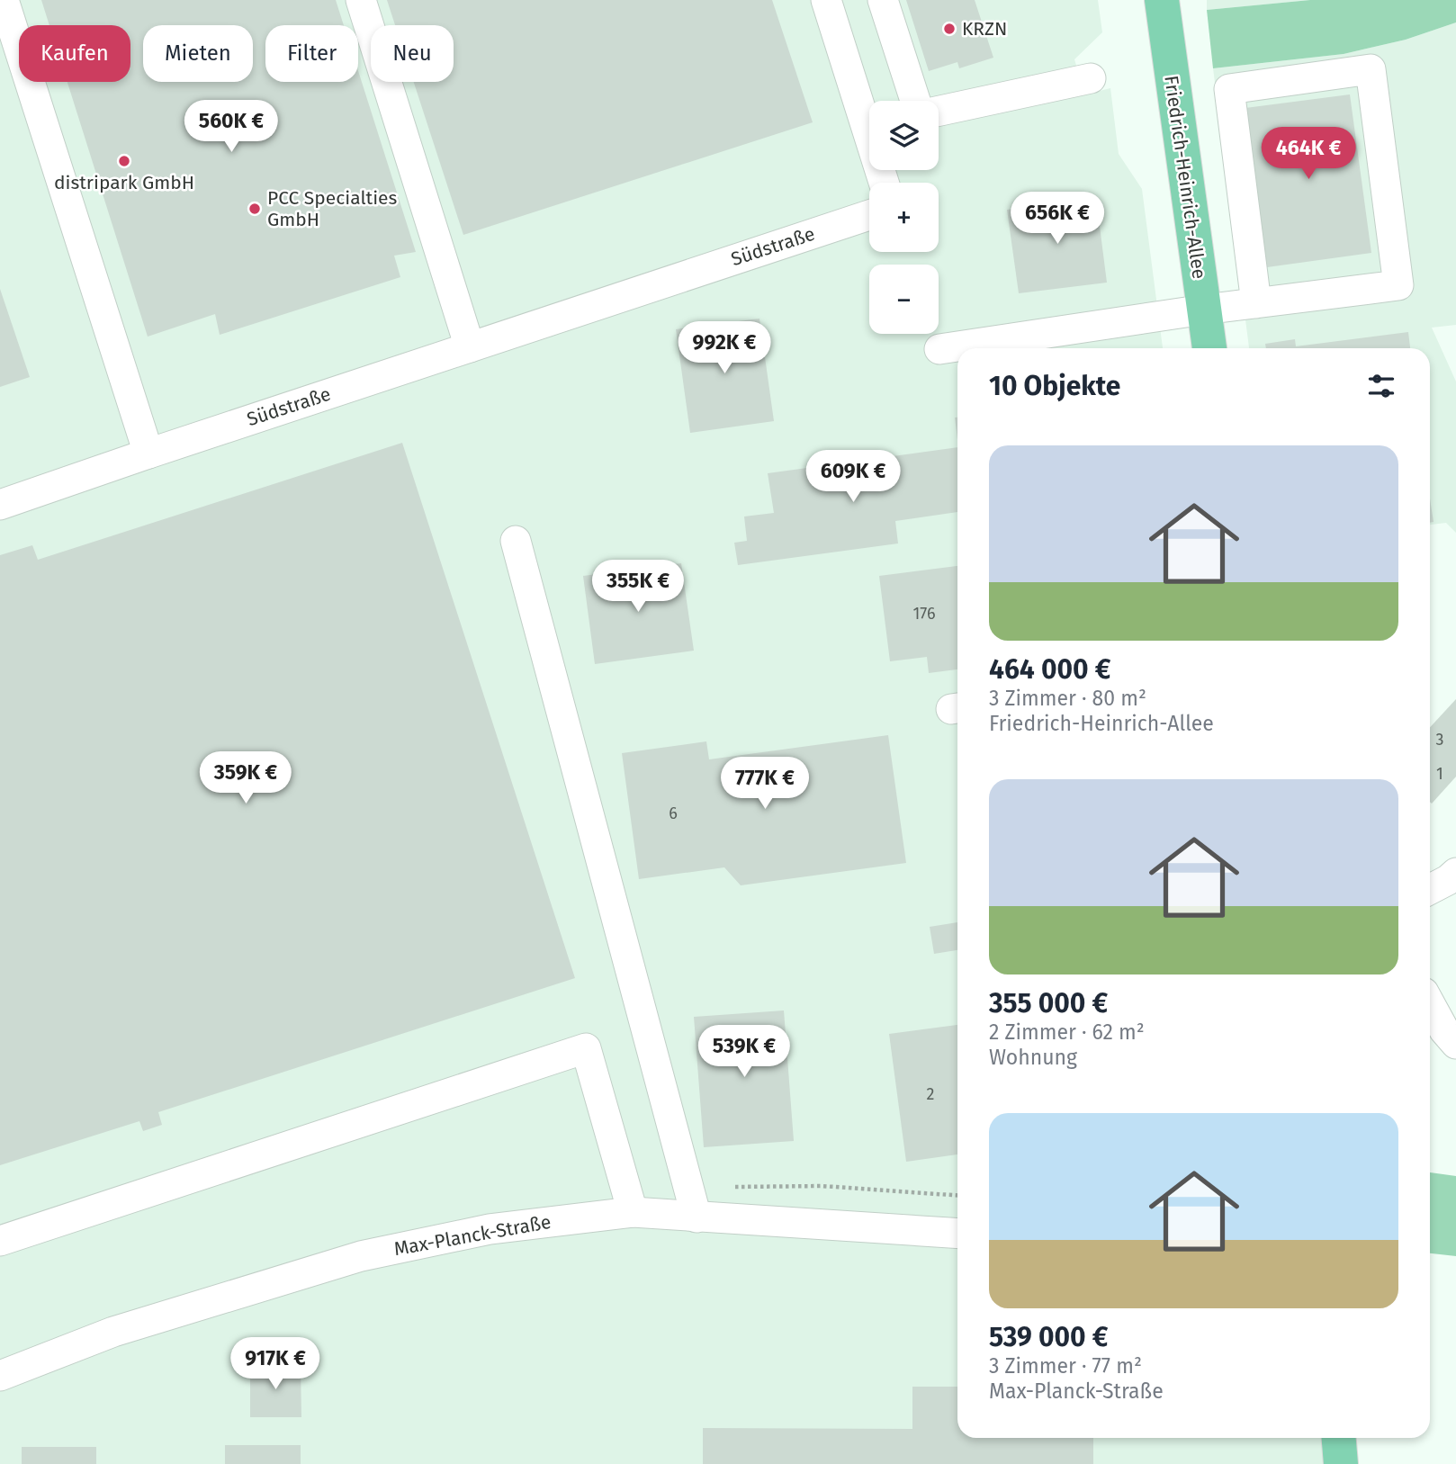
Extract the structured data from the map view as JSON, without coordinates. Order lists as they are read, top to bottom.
{
  "streets": {
    "main road": ["Friedrich-Heinrich-Allee"],
    "street": ["Südstraße", "Max-Planck-Straße"]
  },
  "places": ["KRZN", "distripark GmbH", "PCC Specialties GmbH"],
  "house_numbers": [
    "176",
    "3",
    "1",
    "6",
    "2"
  ],
  "page": {
    "chip": [
      "Kaufen",
      "Mieten",
      "Filter",
      "Neu"
    ],
    "price": [
      "560K €",
      "464K €",
      "656K €",
      "992K €",
      "609K €",
      "355K €",
      "359K €",
      "777K €",
      "539K €",
      "917K €"
    ],
    "map_buttons": ["+", "−"],
    "heading": "10 Objekte",
    "list": [
      {
        "name": "464 000 €",
        "note": "3 Zimmer · 80 m² · Friedrich-Heinrich-Allee"
      },
      {
        "name": "355 000 €",
        "note": "2 Zimmer · 62 m² · Wohnung"
      },
      {
        "name": "539 000 €",
        "note": "3 Zimmer · 77 m² · Max-Planck-Straße"
      }
    ]
  }
}
